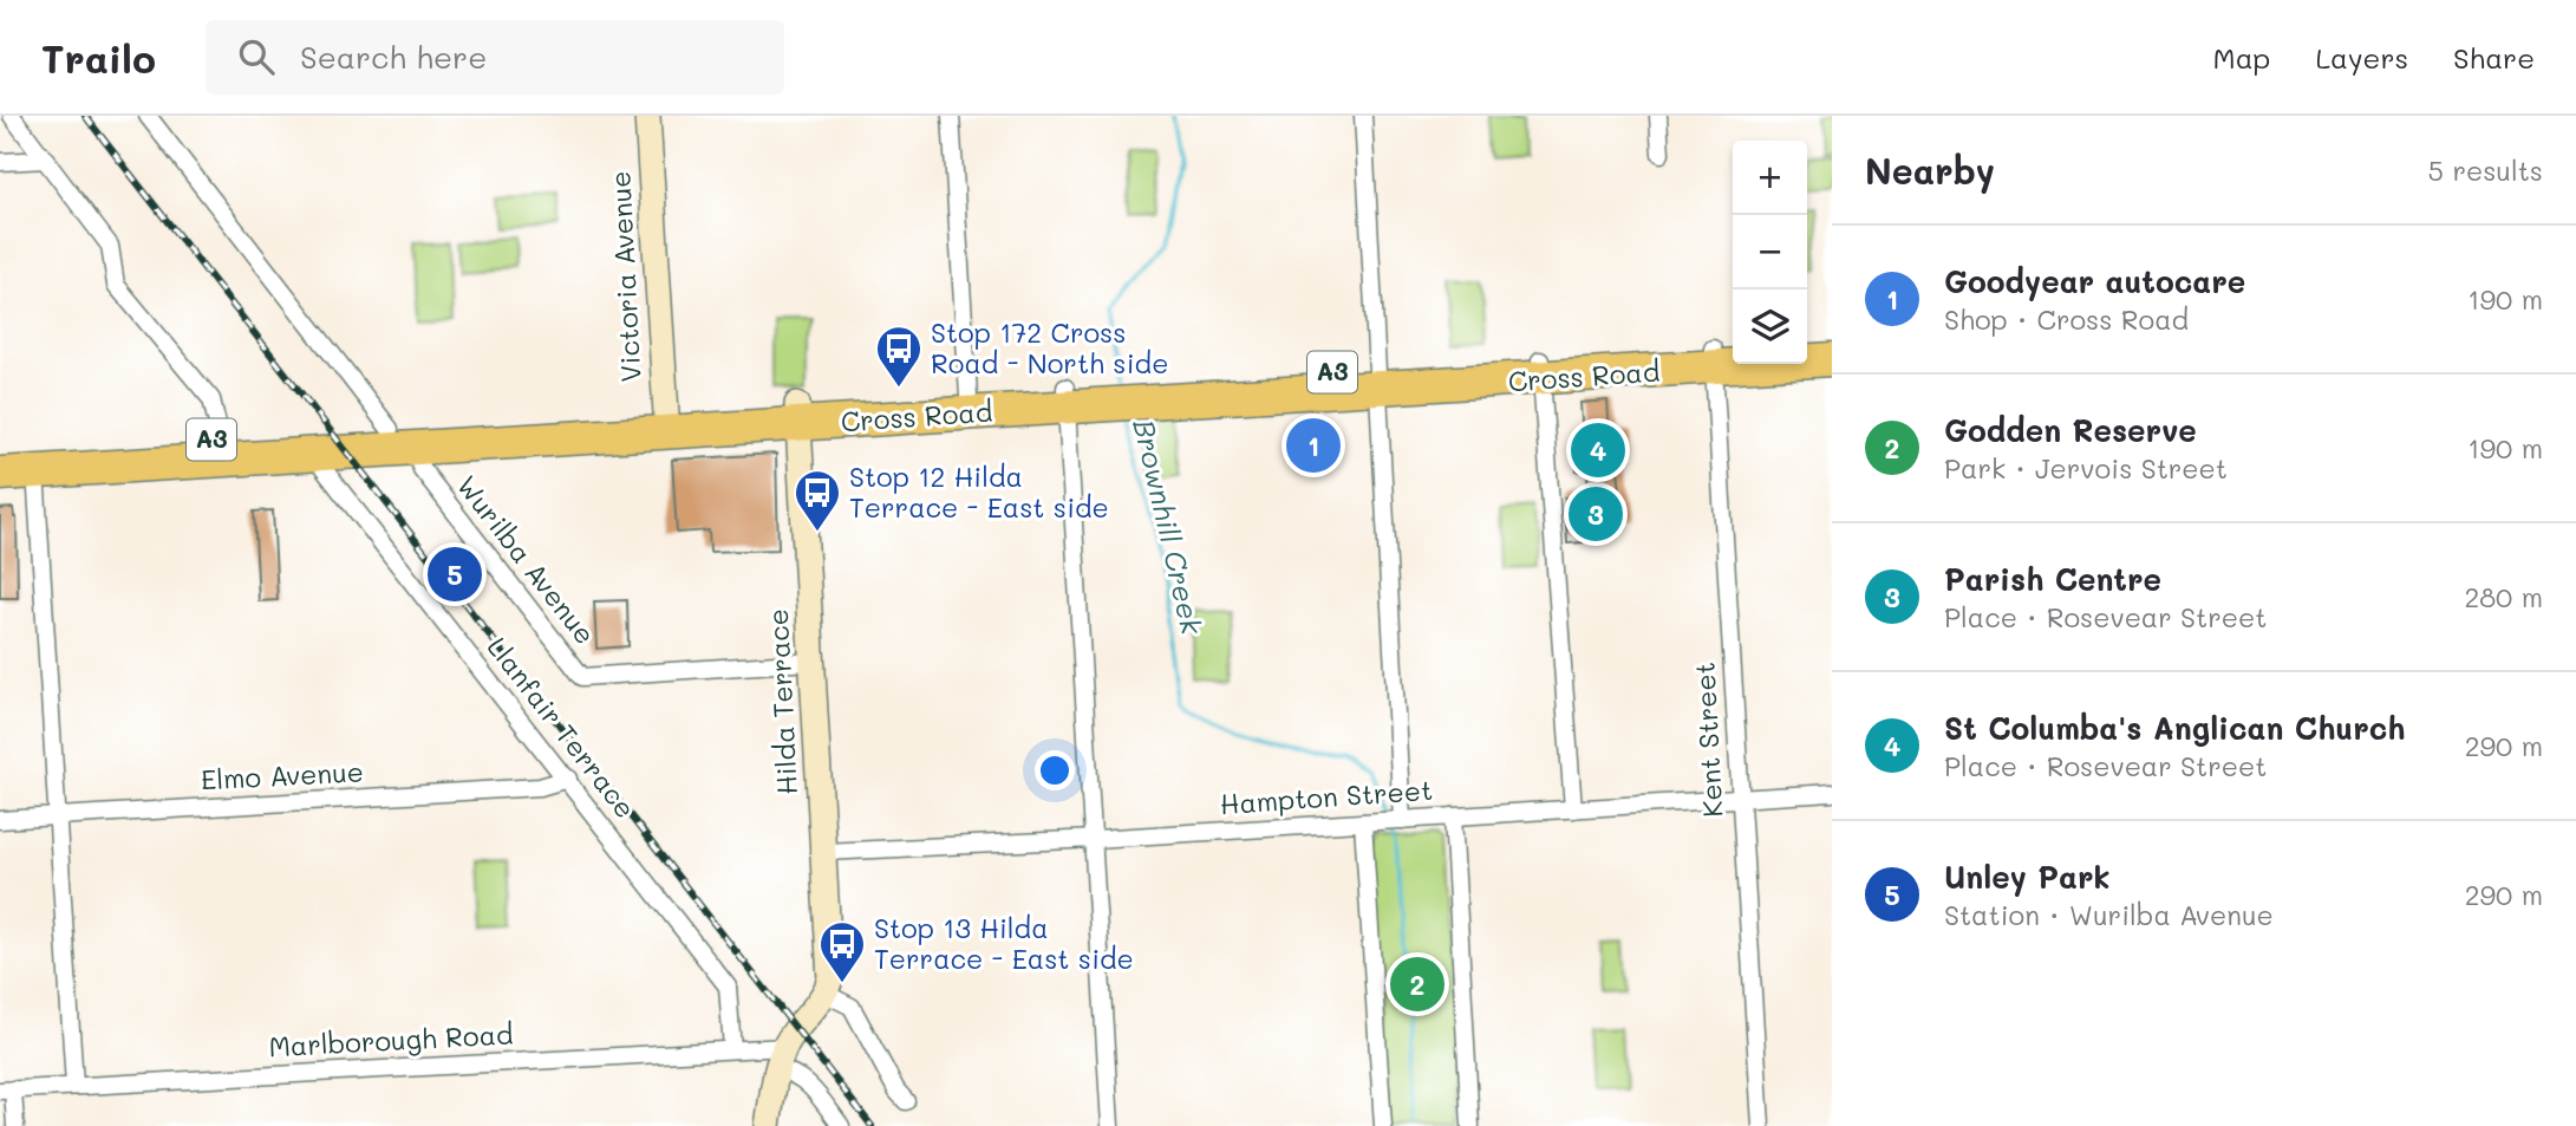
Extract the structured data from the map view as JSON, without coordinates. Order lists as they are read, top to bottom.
{
  "streets": {
    "highway": ["A3", "Cross Road"],
    "street": [
      "Victoria Avenue",
      "Wurilba Avenue",
      "Hilda Terrace",
      "Llanfair Terrace",
      "Kent Street",
      "Elmo Avenue",
      "Hampton Street",
      "Marlborough Road"
    ]
  },
  "crossings": [
    ["Victoria Avenue", "Cross Road"],
    ["Cross Road", "Wurilba Avenue"],
    ["Cross Road", "Hilda Terrace"],
    ["Cross Road", "Llanfair Terrace"],
    ["Cross Road", "Kent Street"],
    ["Wurilba Avenue", "Hilda Terrace"],
    ["Hilda Terrace", "Hampton Street"],
    ["Llanfair Terrace", "Elmo Avenue"],
    ["Llanfair Terrace", "Marlborough Road"],
    ["Kent Street", "Hampton Street"]
  ],
  "water": ["Brownhill Creek"],
  "places": {
    "bus stop": ["Stop 172 Cross Road - North side", "Stop 12 Hilda Terrace - East side", "Stop 13 Hilda Terrace - East side"]
  },
  "page": {
    "header": "Trailo",
    "search": "Search here",
    "nav": ["Map", "Layers", "Share"],
    "heading": ["Nearby", "5 results"],
    "map_buttons": ["+", "−"],
    "list": [
      {
        "mark": "1",
        "name": "Goodyear autocare",
        "note": "Shop · Cross Road",
        "value": "190 m"
      },
      {
        "mark": "2",
        "name": "Godden Reserve",
        "note": "Park · Jervois Street",
        "value": "190 m"
      },
      {
        "mark": "3",
        "name": "Parish Centre",
        "note": "Place · Rosevear Street",
        "value": "280 m"
      },
      {
        "mark": "4",
        "name": "St Columba's Anglican Church",
        "note": "Place · Rosevear Street",
        "value": "290 m"
      },
      {
        "mark": "5",
        "name": "Unley Park",
        "note": "Station · Wurilba Avenue",
        "value": "290 m"
      }
    ],
    "pins": [
      "1",
      "4",
      "3",
      "5",
      "2"
    ]
  }
}
